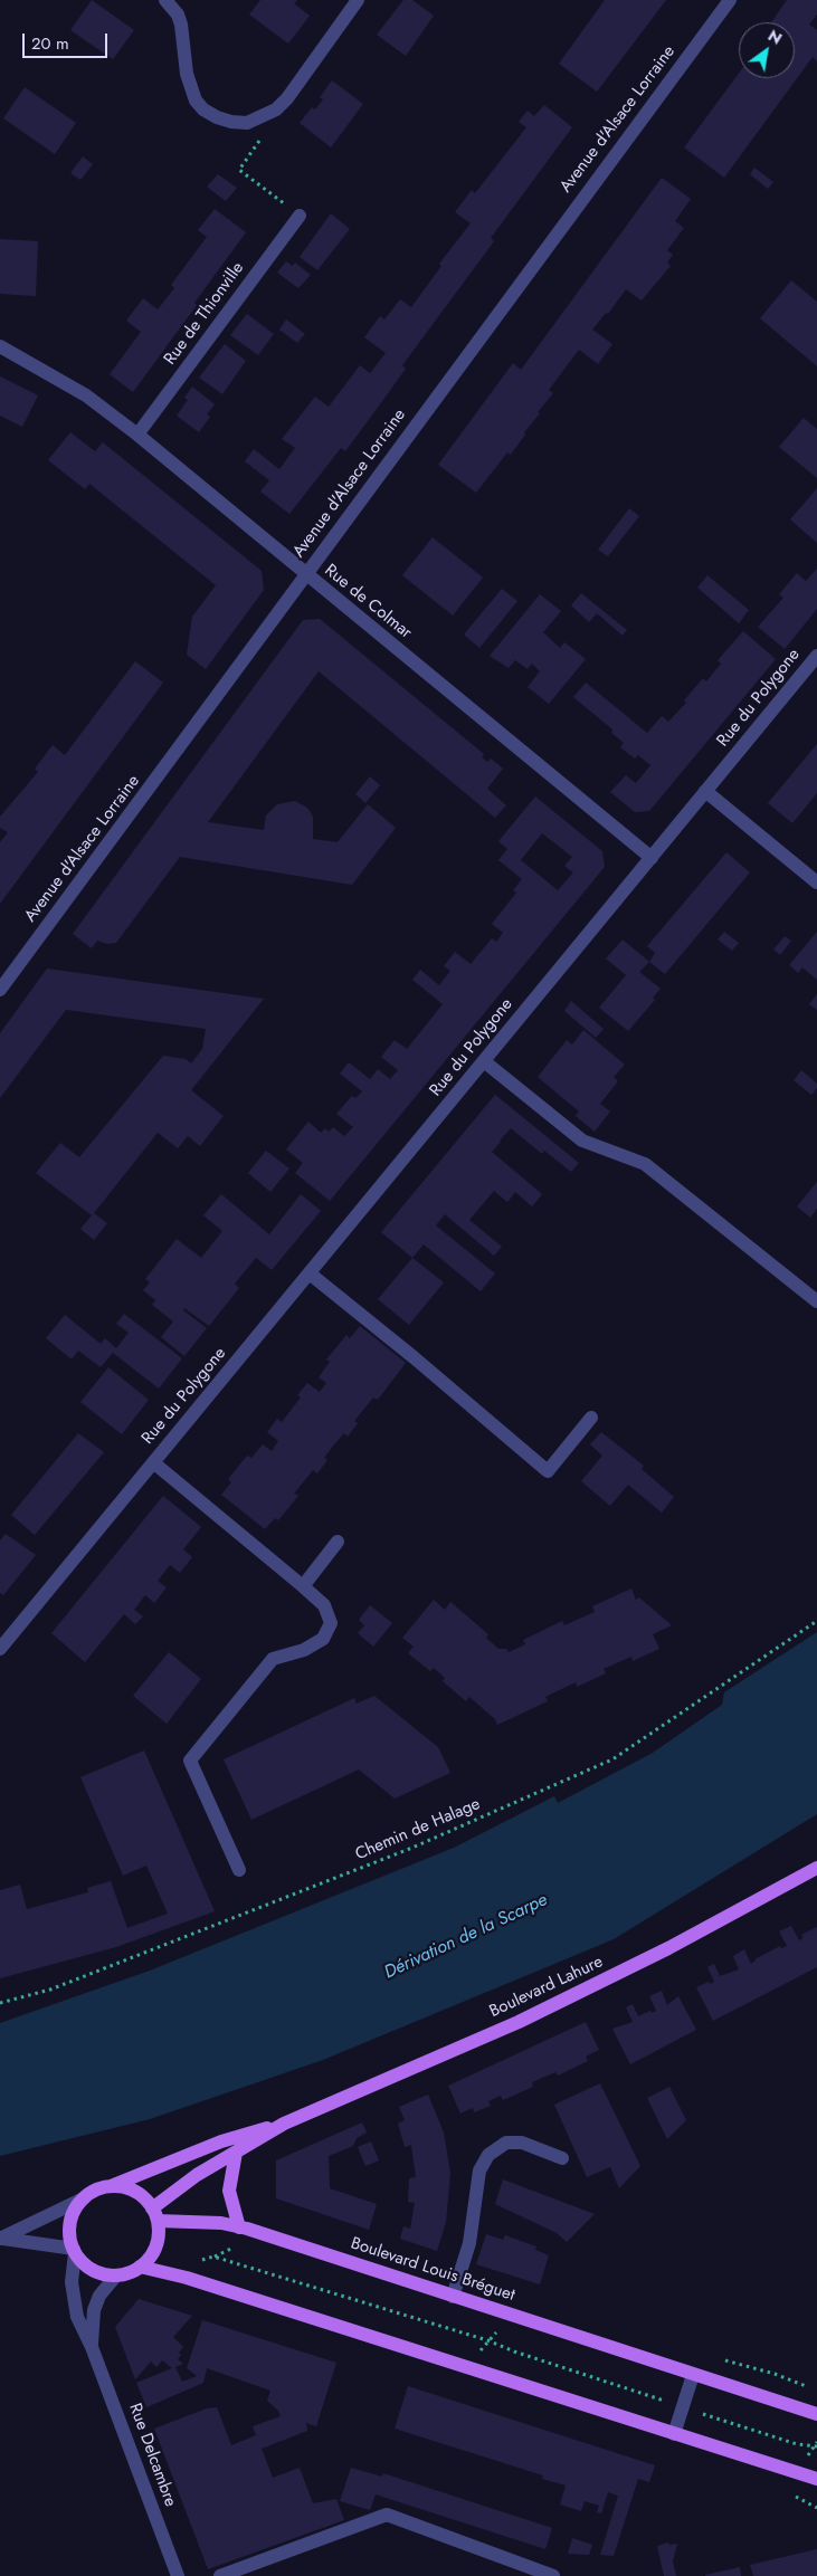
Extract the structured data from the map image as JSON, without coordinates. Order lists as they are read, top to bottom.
{
  "streets": {
    "main road": ["Boulevard Lahure", "Boulevard Louis Bréguet"],
    "street": [
      "Avenue d'Alsace Lorraine",
      "Rue de Thionville",
      "Rue de Colmar",
      "Rue du Polygone",
      "Rue Delcambre"
    ],
    "path": ["Chemin de Halage"]
  },
  "crossings": [
    ["Avenue d'Alsace Lorraine", "Rue de Colmar"],
    ["Rue de Thionville", "Rue de Colmar"],
    ["Rue de Colmar", "Rue du Polygone"],
    ["Boulevard Lahure", "Boulevard Louis Bréguet"],
    ["Boulevard Lahure", "Rue Delcambre"],
    ["Boulevard Louis Bréguet", "Rue Delcambre"]
  ],
  "water": ["Dérivation de la Scarpe"],
  "scale_bar": "20 m",
  "north": "top right"
}
